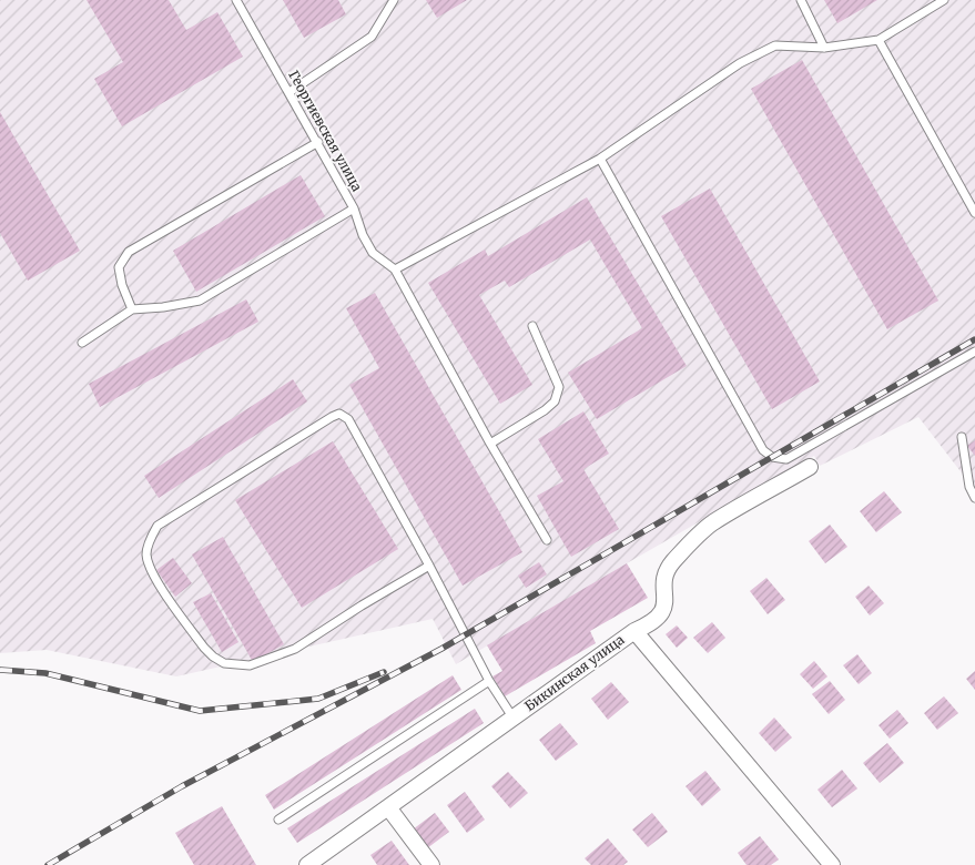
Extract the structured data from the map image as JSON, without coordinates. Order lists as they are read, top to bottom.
{
  "streets": {
    "street": ["Бикинская улица"],
    "lane": ["Георгиевская улица"]
  }
}
